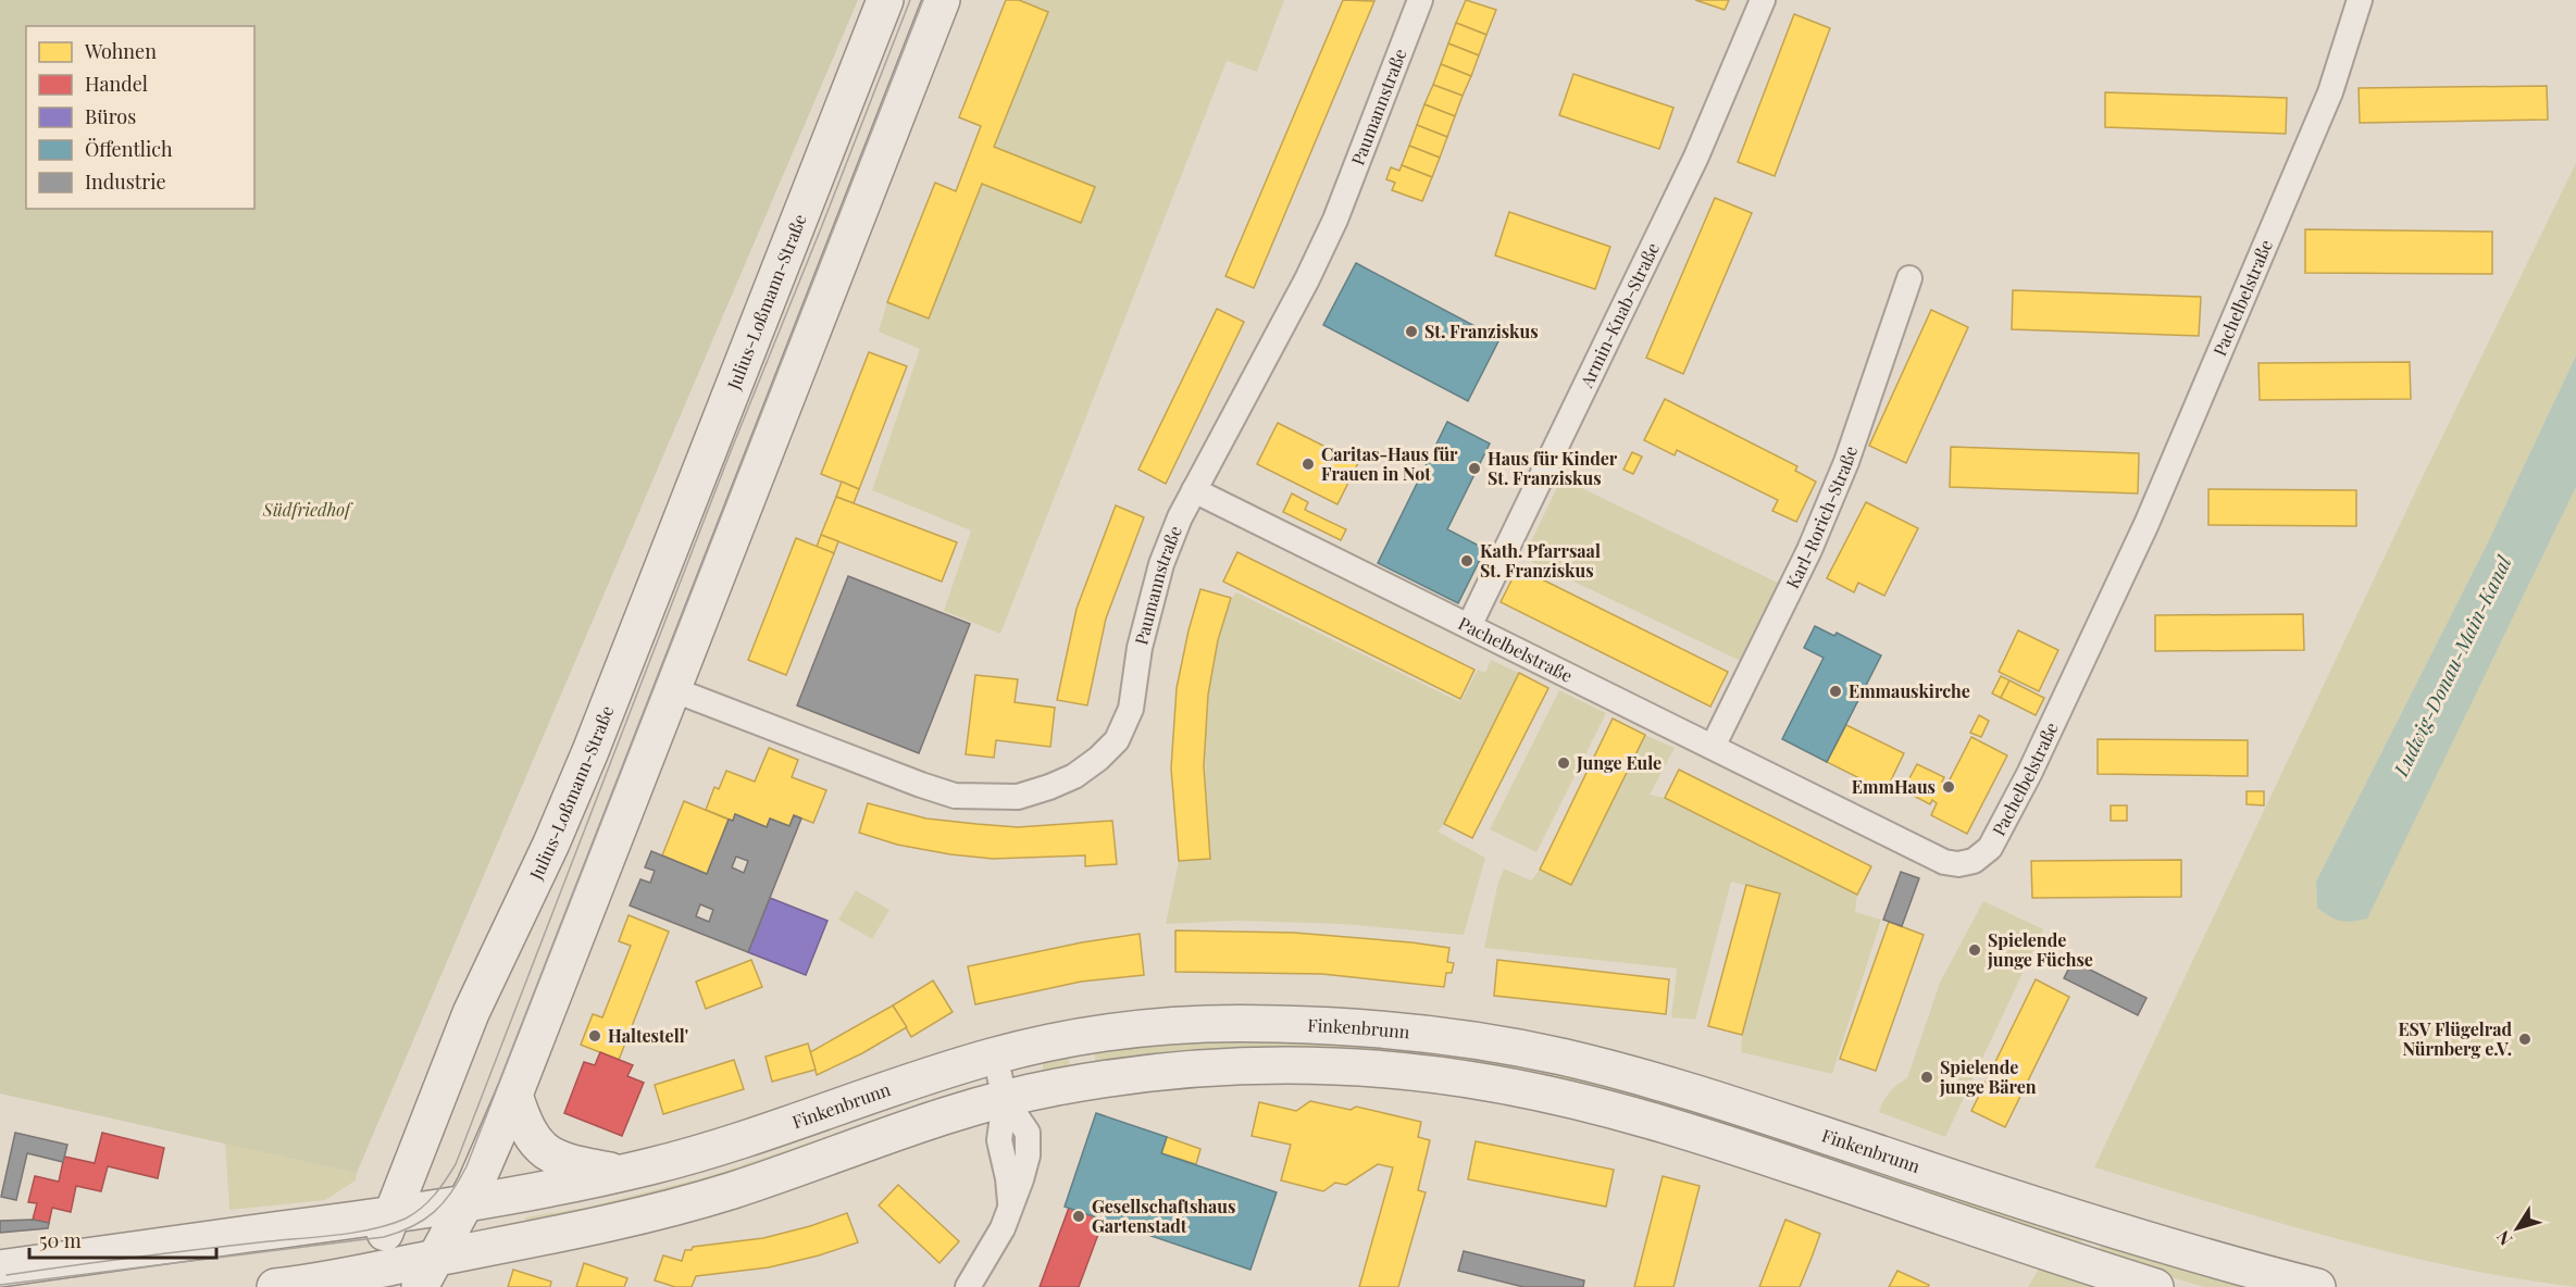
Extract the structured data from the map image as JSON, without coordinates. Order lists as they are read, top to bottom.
{
  "streets": {
    "main road": ["Julius-Loßmann-Straße", "Finkenbrunn"],
    "street": [
      "Paumannstraße",
      "Pachelbelstraße",
      "Armin-Knab-Straße",
      "Karl-Rorich-Straße"
    ]
  },
  "crossings": [
    ["Paumannstraße", "Pachelbelstraße"],
    ["Pachelbelstraße", "Armin-Knab-Straße"],
    ["Pachelbelstraße", "Karl-Rorich-Straße"],
    ["Julius-Loßmann-Straße", "Finkenbrunn"]
  ],
  "water": ["Ludwig-Donau-Main-Kanal"],
  "parks": ["Südfriedhof"],
  "places": [
    "St. Franziskus",
    "Caritas-Haus für Frauen in Not",
    "Haus für Kinder St. Franziskus",
    "Kath. Pfarrsaal St. Franziskus",
    "Emmauskirche",
    "Junge Eule",
    "EmmHaus",
    "Spielende junge Füchse",
    "Haltestell'",
    "ESV Flügelrad Nürnberg e.V.",
    "Spielende junge Bären",
    "Gesellschaftshaus Gartenstadt"
  ],
  "legend": [
    "Wohnen",
    "Handel",
    "Büros",
    "Öffentlich",
    "Industrie"
  ],
  "scale_bar": "50 m",
  "north": "bottom left"
}
